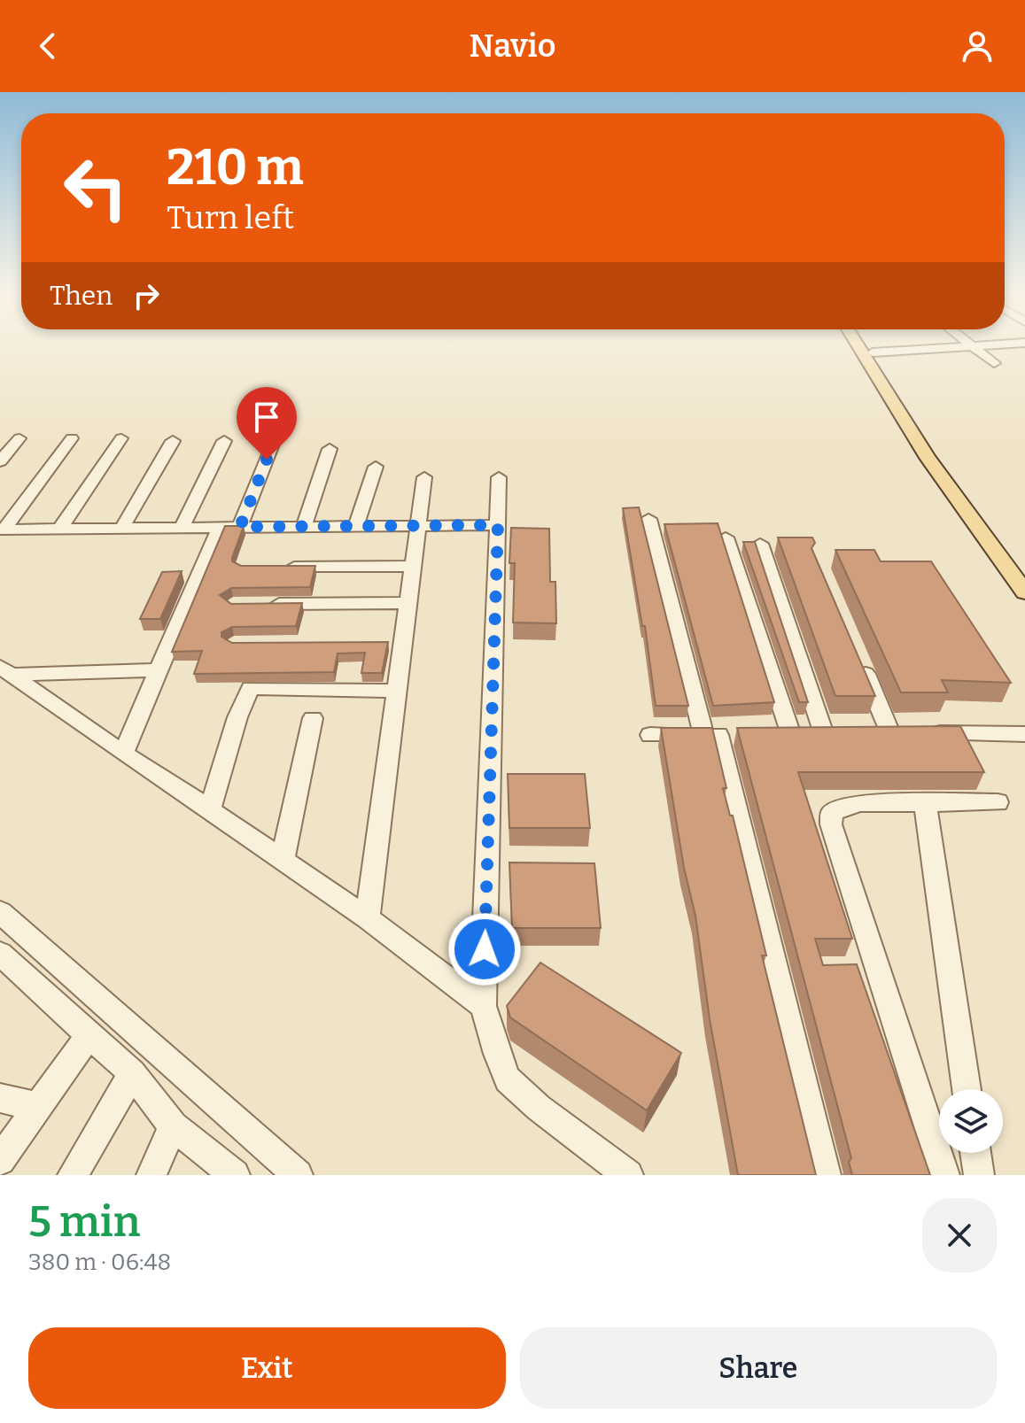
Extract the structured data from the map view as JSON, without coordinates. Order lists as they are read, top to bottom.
{
  "page": {
    "header": "Navio",
    "turn": ["210 m", "Turn left"],
    "then": "Then",
    "heading": ["5 min", "380 m · 06:48"],
    "buttons": ["Exit", "Share"]
  }
}
